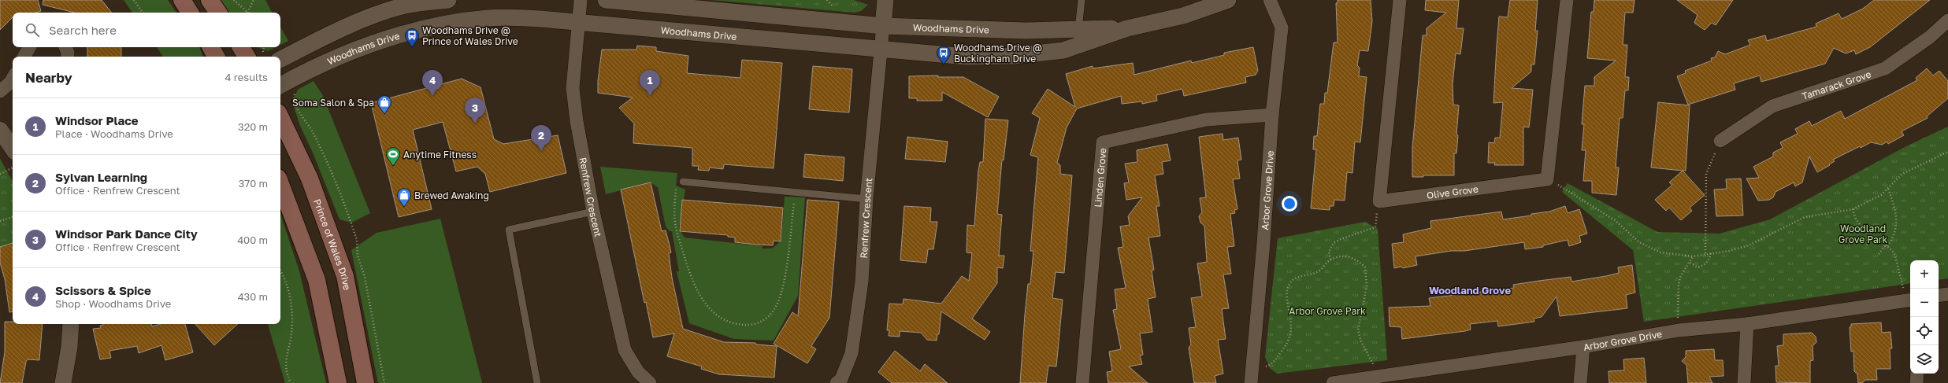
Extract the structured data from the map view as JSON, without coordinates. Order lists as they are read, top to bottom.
{
  "streets": {
    "main road": ["Prince of Wales Drive"],
    "street": [
      "Woodhams Drive",
      "Tamarack Grove",
      "Linden Grove",
      "Arbor Grove Drive",
      "Olive Grove",
      "Renfrew Crescent"
    ]
  },
  "crossings": [
    ["Woodhams Drive", "Renfrew Crescent"],
    ["Linden Grove", "Arbor Grove Drive"]
  ],
  "districts": ["Woodland Grove"],
  "parks": ["Woodland Grove Park", "Arbor Grove Park"],
  "places": {
    "bus stop": ["Woodhams Drive @ Prince of Wales Drive", "Woodhams Drive @ Buckingham Drive"],
    "shop": ["Soma Salon & Spa", "Brewed Awaking"],
    "sports": ["Anytime Fitness"]
  },
  "page": {
    "search": "Search here",
    "heading": ["Nearby", "4 results"],
    "pins": [
      "1",
      "4",
      "3",
      "2"
    ],
    "list": [
      {
        "mark": "1",
        "name": "Windsor Place",
        "note": "Place · Woodhams Drive",
        "value": "320 m"
      },
      {
        "mark": "2",
        "name": "Sylvan Learning",
        "note": "Office · Renfrew Crescent",
        "value": "370 m"
      },
      {
        "mark": "3",
        "name": "Windsor Park Dance City",
        "note": "Office · Renfrew Crescent",
        "value": "400 m"
      },
      {
        "mark": "4",
        "name": "Scissors & Spice",
        "note": "Shop · Woodhams Drive",
        "value": "430 m"
      }
    ],
    "map_buttons": ["+", "−"]
  }
}
